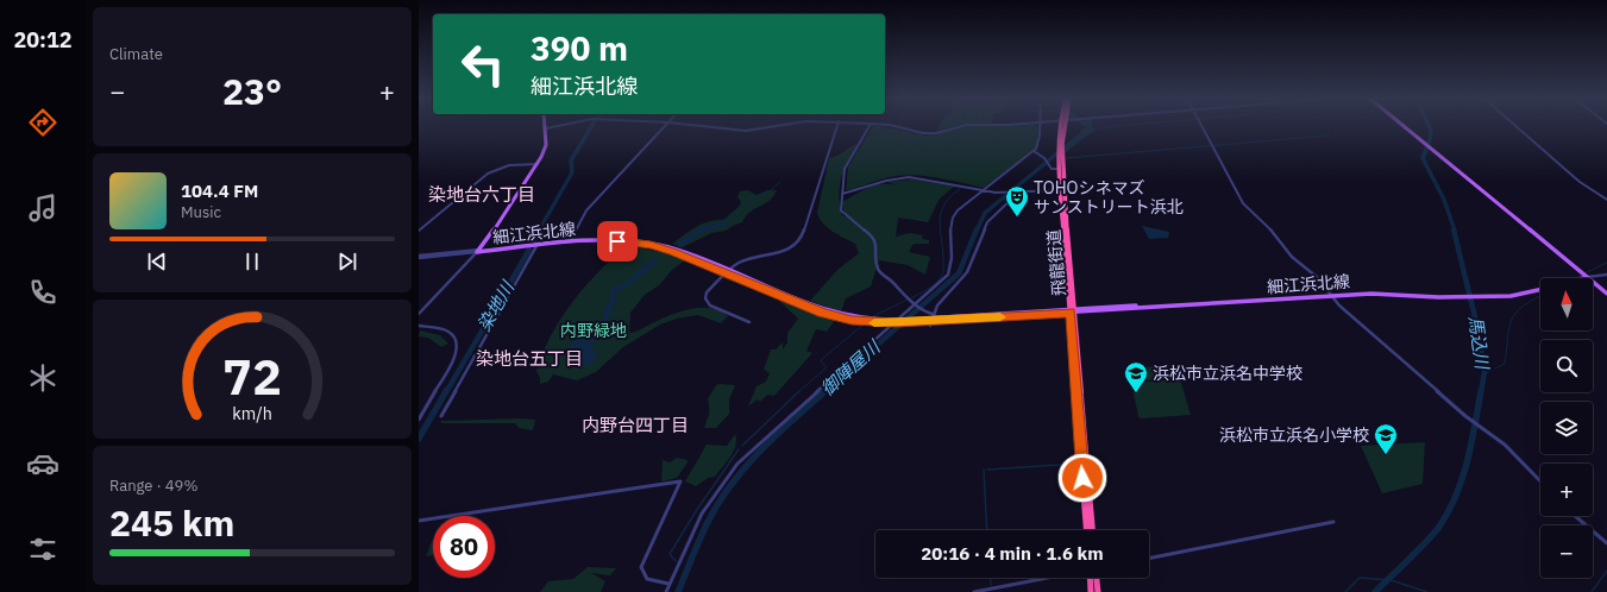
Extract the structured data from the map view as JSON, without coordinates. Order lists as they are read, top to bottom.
{
  "streets": {
    "highway": ["飛龍街道"],
    "main road": ["細江浜北線"]
  },
  "crossings": [
    ["細江浜北線", "飛龍街道"]
  ],
  "districts": ["染地台六丁目", "染地台五丁目", "内野台四丁目"],
  "water": ["染地川", "馬込川", "御陣屋川"],
  "parks": ["内野緑地"],
  "places": {
    "theatre": ["TOHOシネマズ サンストリート浜北"],
    "school or university": ["浜松市立浜名中学校", "浜松市立浜名小学校"]
  },
  "north": "top",
  "page": {
    "tabs": "20:12",
    "tile": [
      "Climate",
      ["Range · 49%", "245 km"]
    ],
    "turn": ["390 m", "細江浜北線"],
    "heat": ["−", "23°", "+"],
    "song": ["104.4 FM", "Music"],
    "map_buttons": ["+", "−"],
    "limit": "80",
    "trip": "20:16 · 4 min · 1.6 km",
    "gauge": ["72", "km/h"]
  }
}
